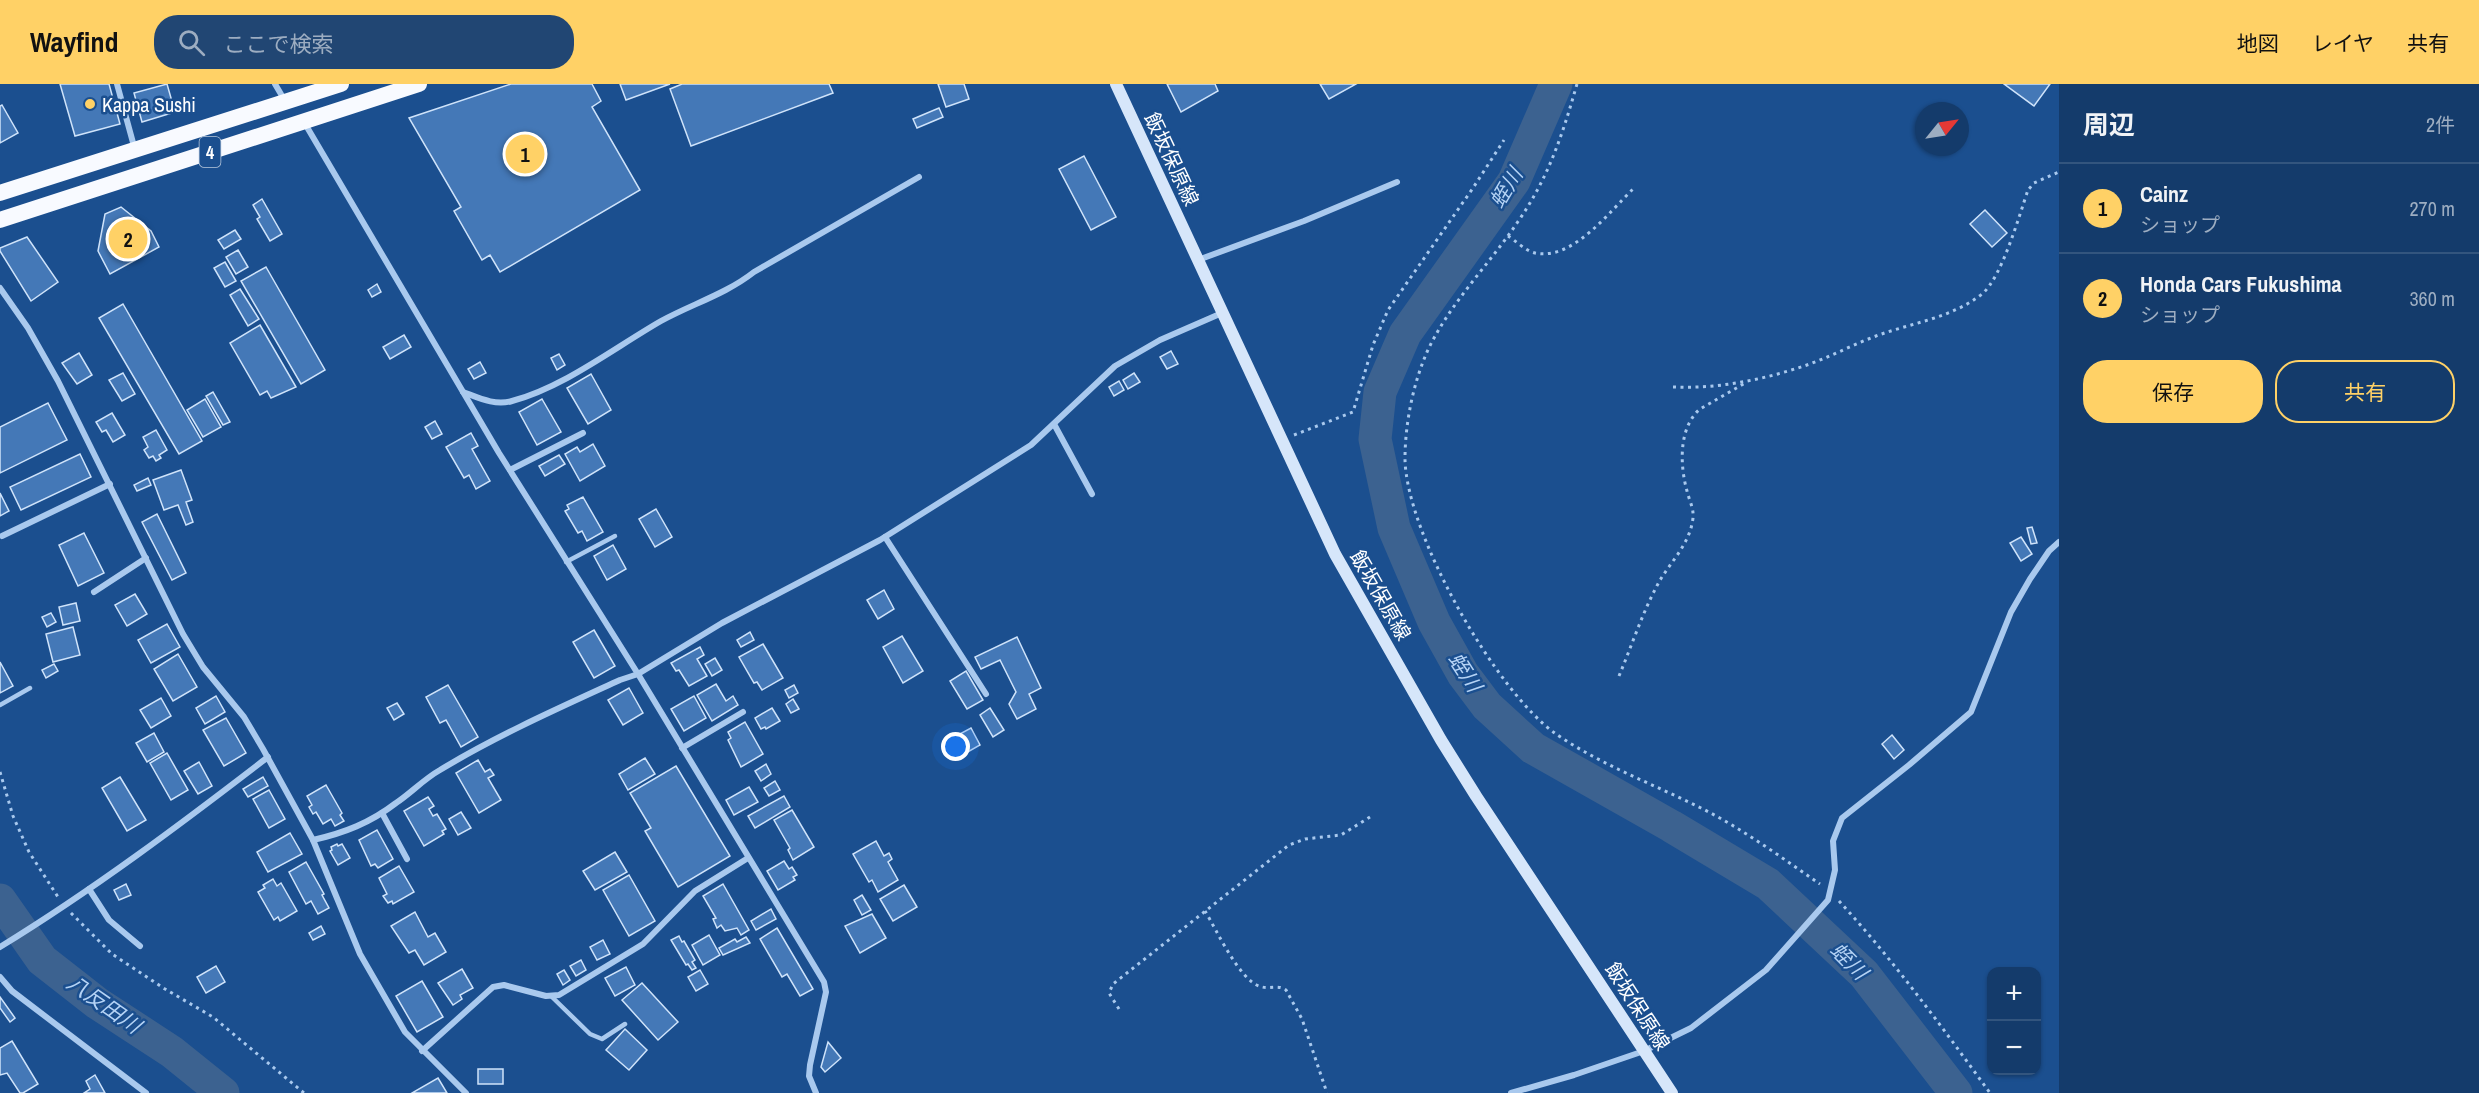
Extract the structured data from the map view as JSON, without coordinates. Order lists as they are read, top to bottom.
{
  "streets": {
    "highway": ["4"],
    "main road": ["飯坂保原線"]
  },
  "water": ["蛭川", "八反田川"],
  "places": ["Kappa Sushi"],
  "north": "top right",
  "page": {
    "header": "Wayfind",
    "search": "ここで検索",
    "nav": ["地図", "レイヤ", "共有"],
    "heading": ["周辺", "2件"],
    "pins": ["1", "2"],
    "list": [
      {
        "mark": "1",
        "name": "Cainz",
        "note": "ショップ",
        "value": "270 m"
      },
      {
        "mark": "2",
        "name": "Honda Cars Fukushima",
        "note": "ショップ",
        "value": "360 m"
      }
    ],
    "buttons": ["保存", "共有"],
    "map_buttons": ["+", "−"]
  }
}
